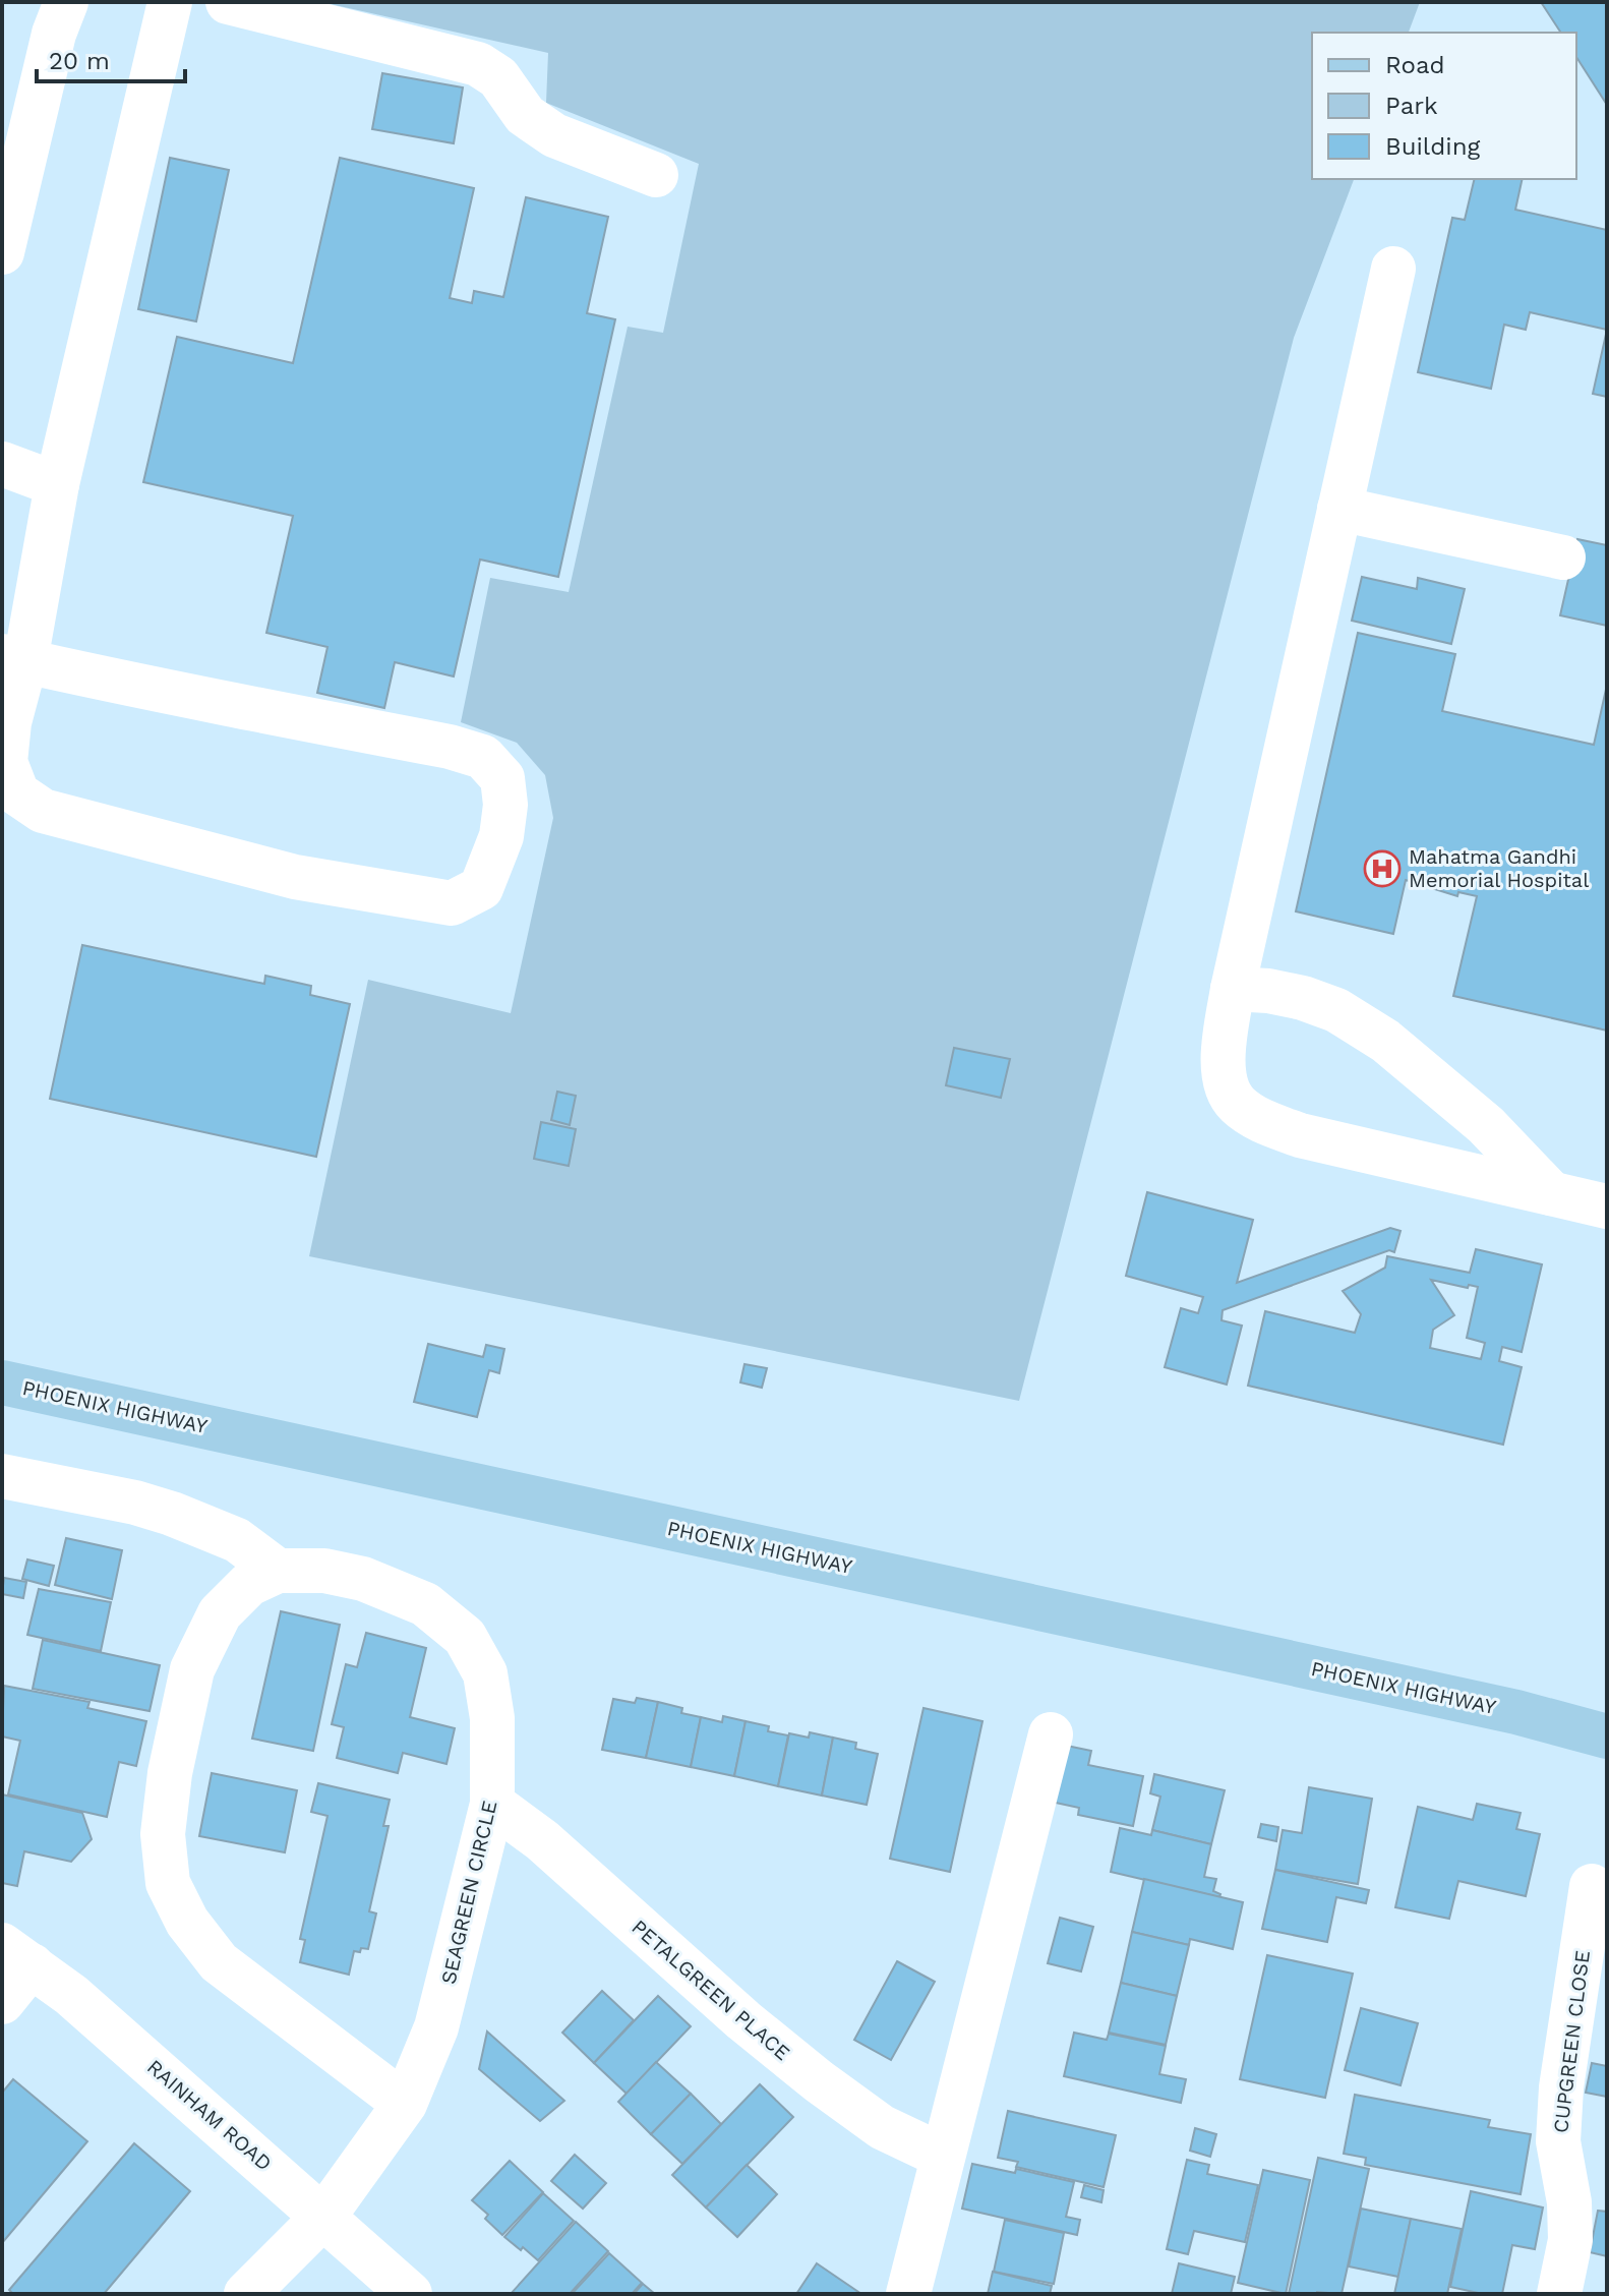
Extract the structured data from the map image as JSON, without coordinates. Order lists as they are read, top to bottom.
{
  "streets": {
    "main road": ["PHOENIX HIGHWAY"],
    "street": [
      "SEAGREEN CIRCLE",
      "PETALGREEN PLACE",
      "CUPGREEN CLOSE",
      "RAINHAM ROAD"
    ]
  },
  "crossings": [
    ["SEAGREEN CIRCLE", "PETALGREEN PLACE"],
    ["SEAGREEN CIRCLE", "RAINHAM ROAD"]
  ],
  "places": {
    "hospital": ["Mahatma Gandhi Memorial Hospital"]
  },
  "legend": ["Road", "Park", "Building"],
  "scale_bar": "20 m"
}
